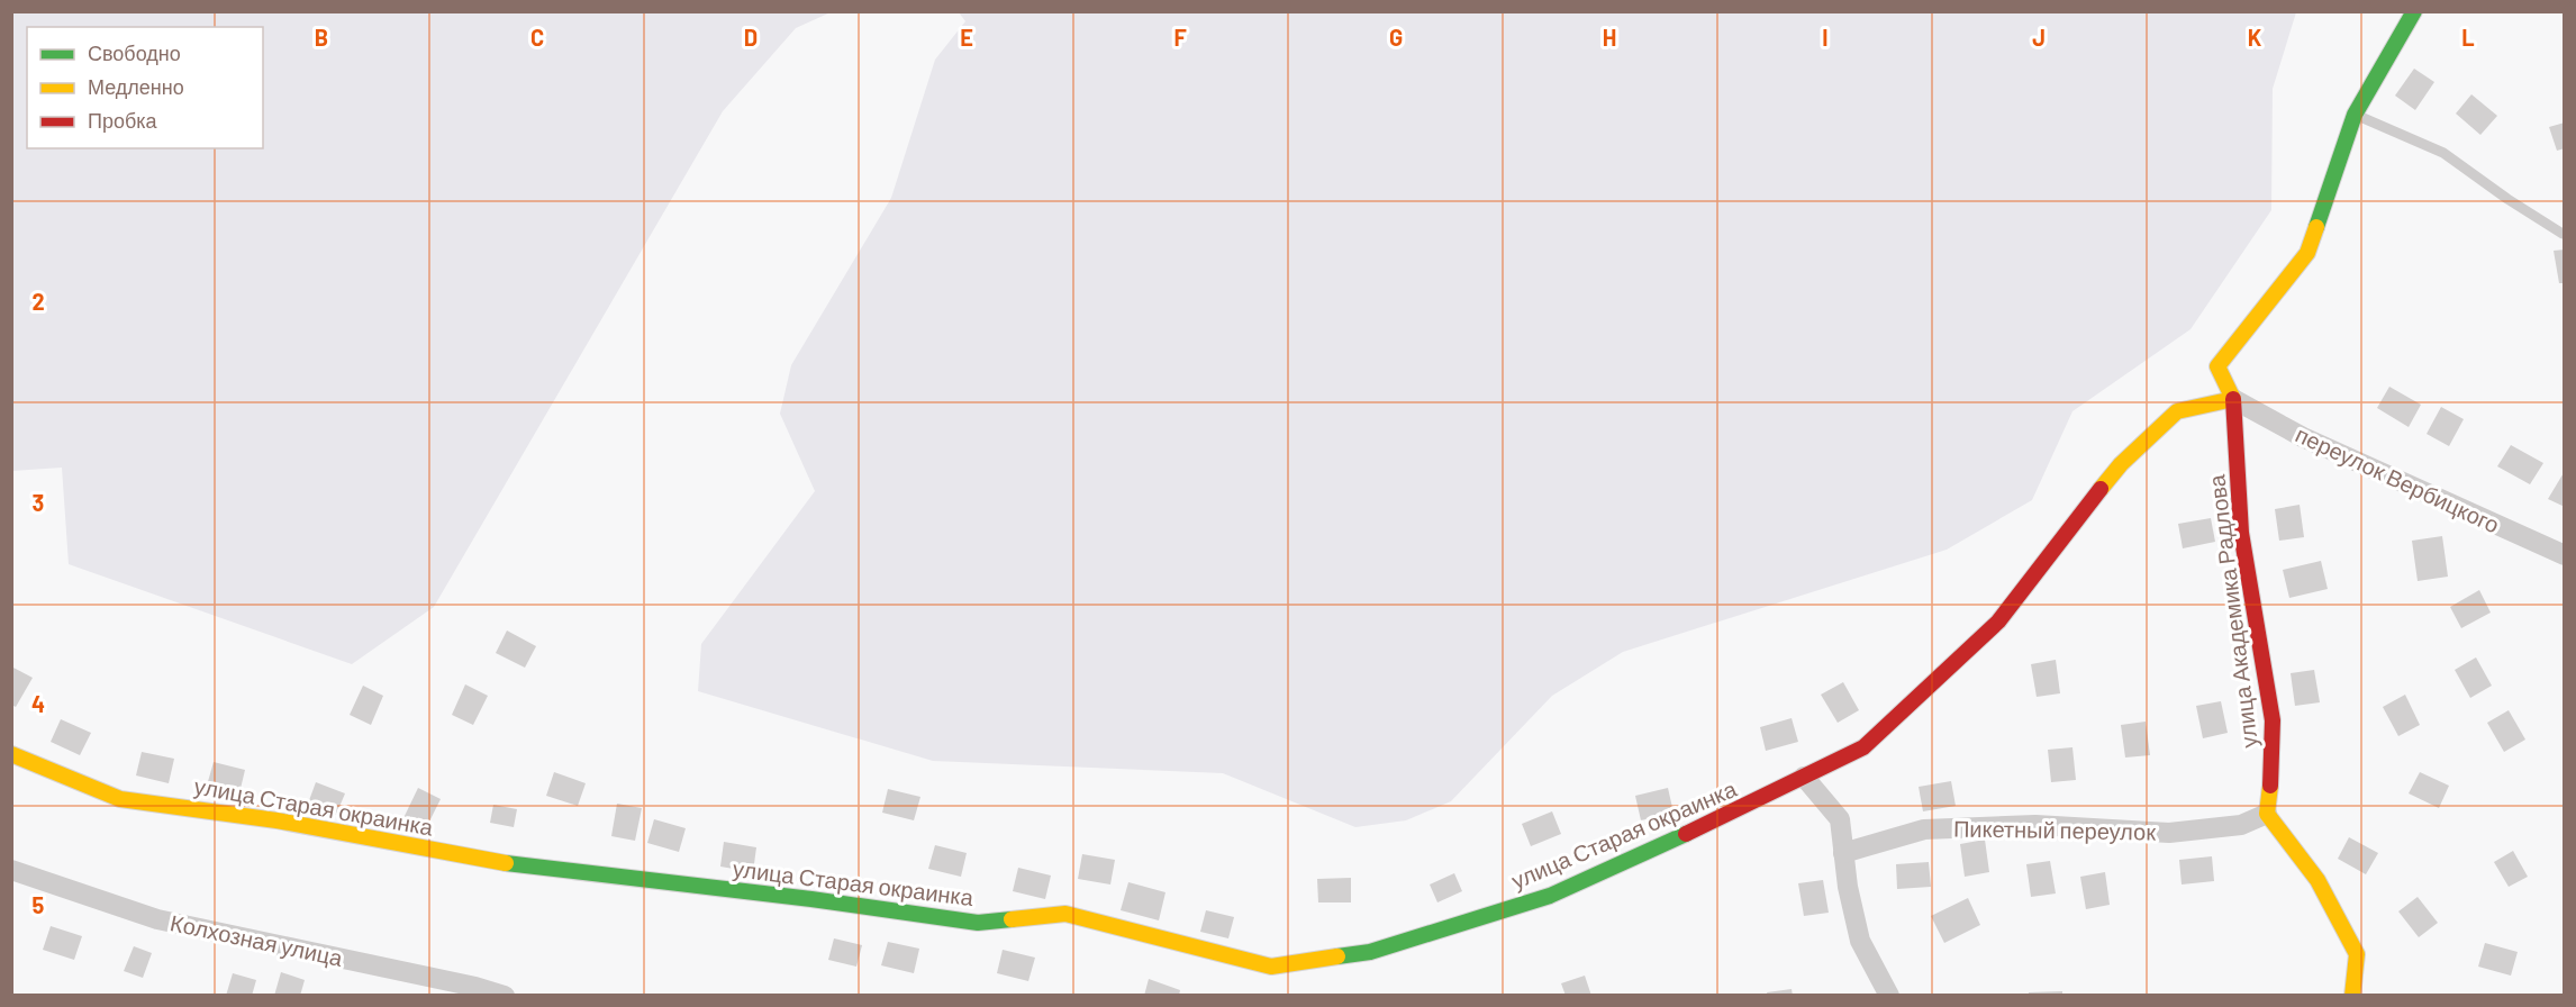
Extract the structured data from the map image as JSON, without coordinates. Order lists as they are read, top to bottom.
{
  "streets": {
    "street": [
      "переулок Вербицкого",
      "улица Академика Радлова",
      "улица Старая окраинка",
      "Пикетный переулок",
      "Колхозная улица"
    ]
  },
  "crossings": [
    ["переулок Вербицкого", "улица Академика Радлова"],
    ["переулок Вербицкого", "улица Старая окраинка"],
    ["улица Академика Радлова", "улица Старая окраинка"],
    ["улица Академика Радлова", "Пикетный переулок"]
  ],
  "legend": ["Свободно", "Медленно", "Пробка"],
  "grid": {
    "columns": [
      "B",
      "C",
      "D",
      "E",
      "F",
      "G",
      "H",
      "I",
      "J",
      "K",
      "L"
    ],
    "rows": [
      "2",
      "3",
      "4",
      "5"
    ]
  }
}
